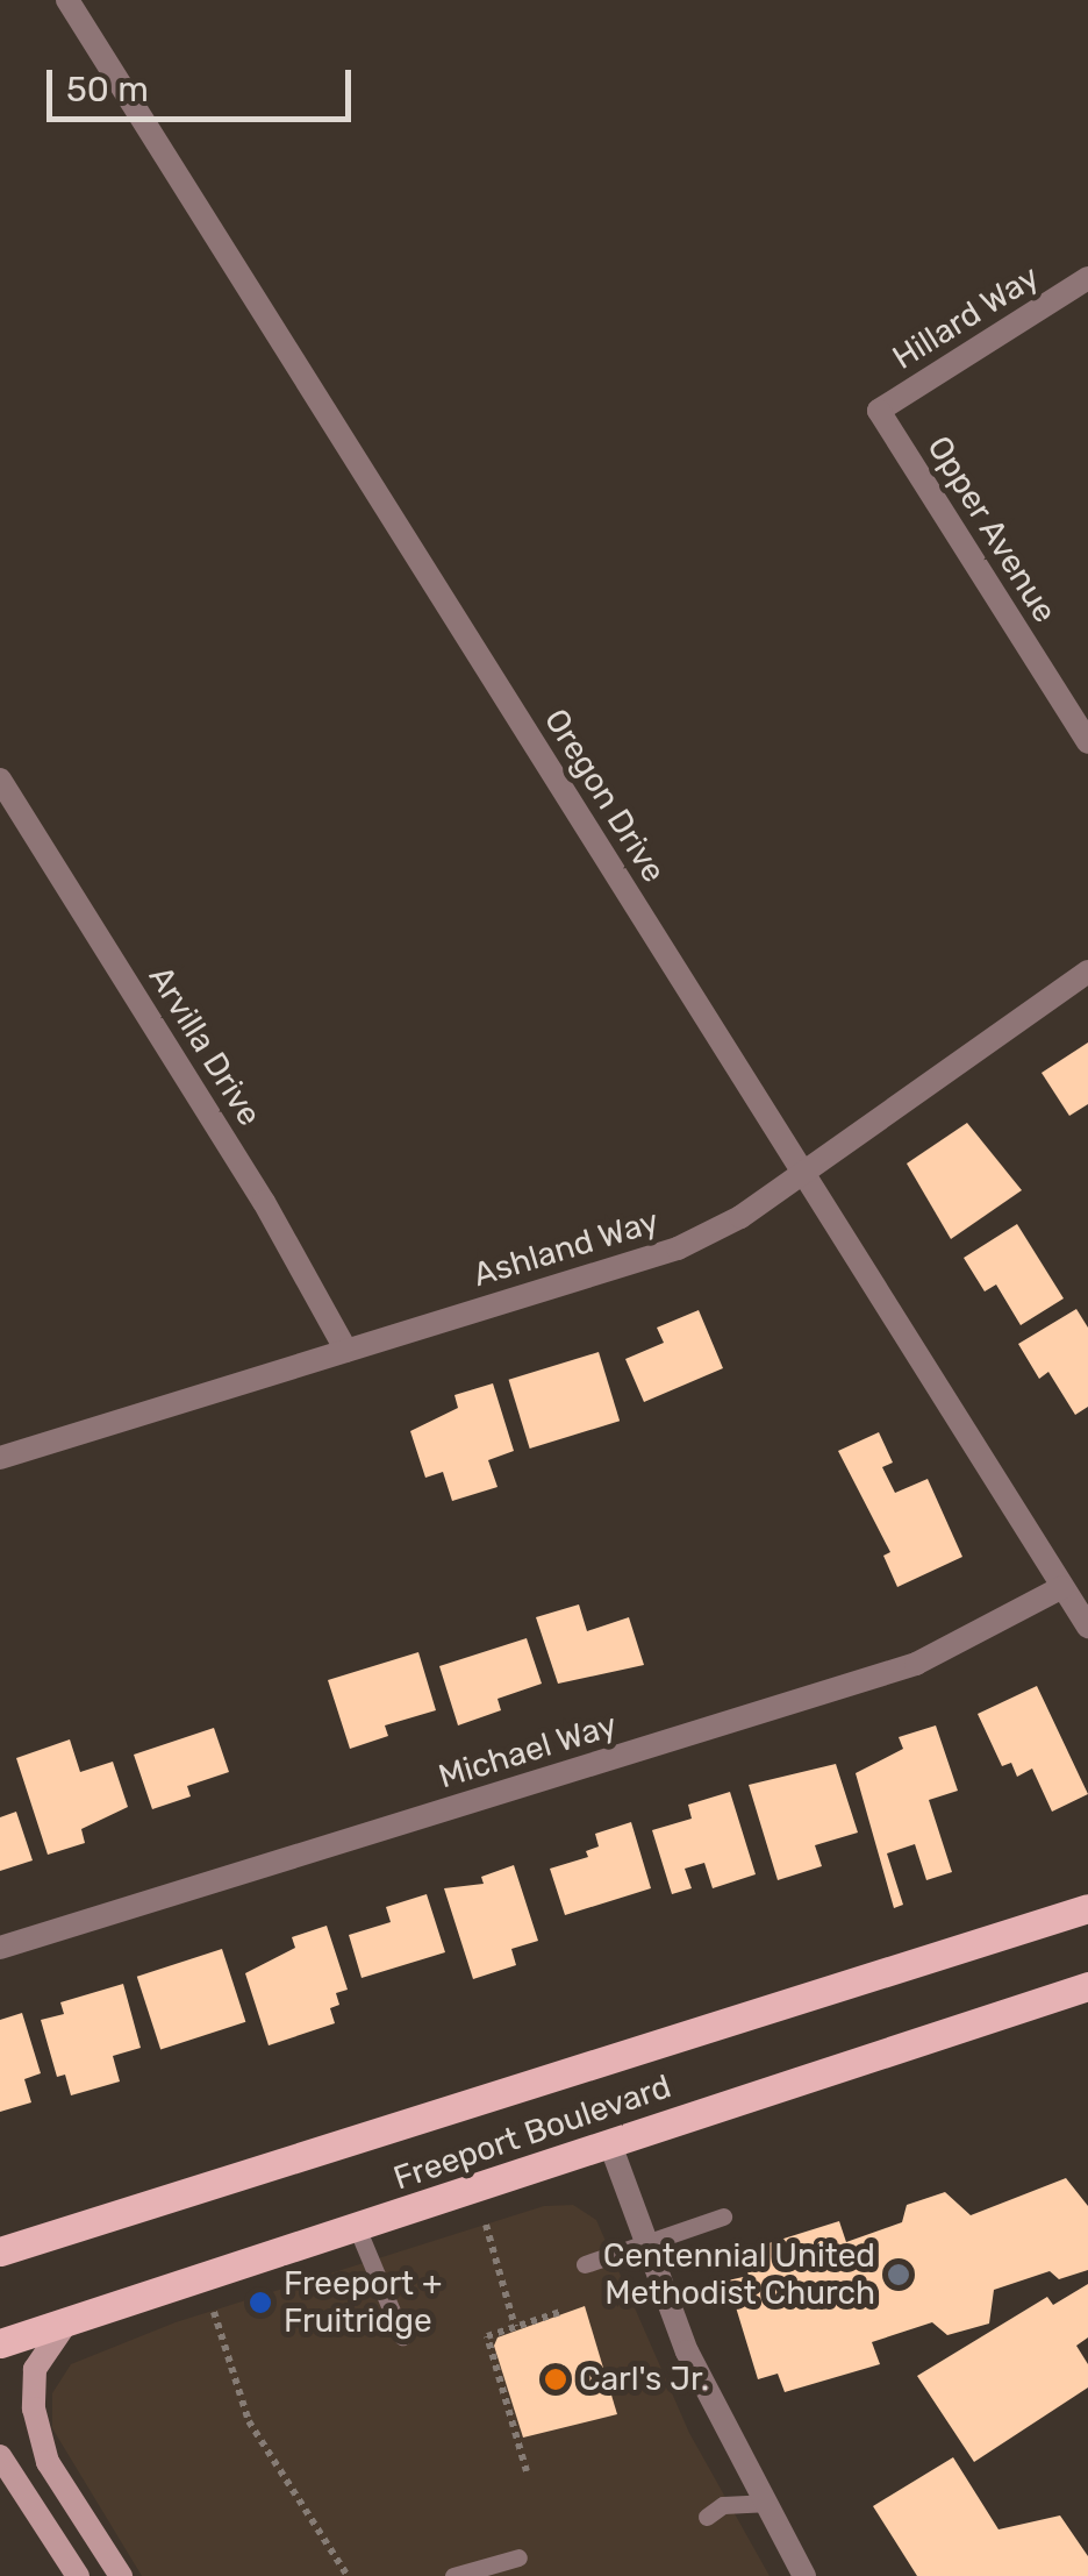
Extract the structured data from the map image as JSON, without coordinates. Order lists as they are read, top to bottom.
{
  "streets": {
    "main road": ["Freeport Boulevard"],
    "street": [
      "Hillard Way",
      "Opper Avenue",
      "Oregon Drive",
      "Arvilla Drive",
      "Ashland Way",
      "Michael Way"
    ]
  },
  "crossings": [
    ["Hillard Way", "Opper Avenue"],
    ["Oregon Drive", "Ashland Way"],
    ["Oregon Drive", "Michael Way"],
    ["Arvilla Drive", "Ashland Way"]
  ],
  "places": ["Centennial United Methodist Church", "Freeport + Fruitridge", "Carl's Jr."],
  "scale_bar": "50 m"
}
